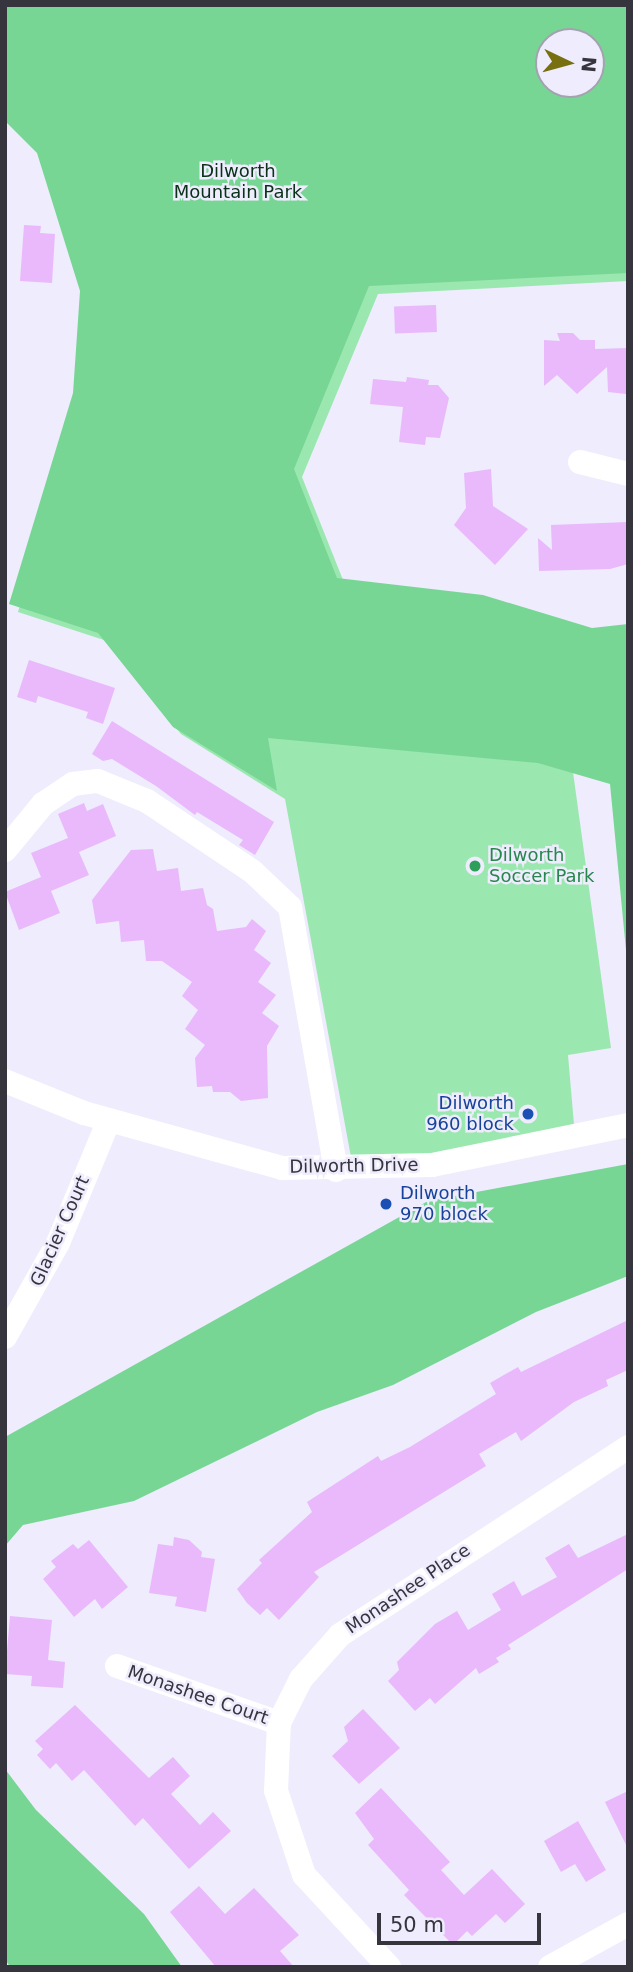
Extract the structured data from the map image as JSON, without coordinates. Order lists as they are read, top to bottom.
{
  "streets": {
    "street": [
      "Dilworth Drive",
      "Glacier Court",
      "Monashee Place",
      "Monashee Court"
    ]
  },
  "crossings": [
    ["Dilworth Drive", "Glacier Court"],
    ["Monashee Place", "Monashee Court"]
  ],
  "parks": ["Dilworth Mountain Park"],
  "places": ["Dilworth Soccer Park", "Dilworth 960 block", "Dilworth 970 block"],
  "scale_bar": "50 m",
  "north": "right"
}
